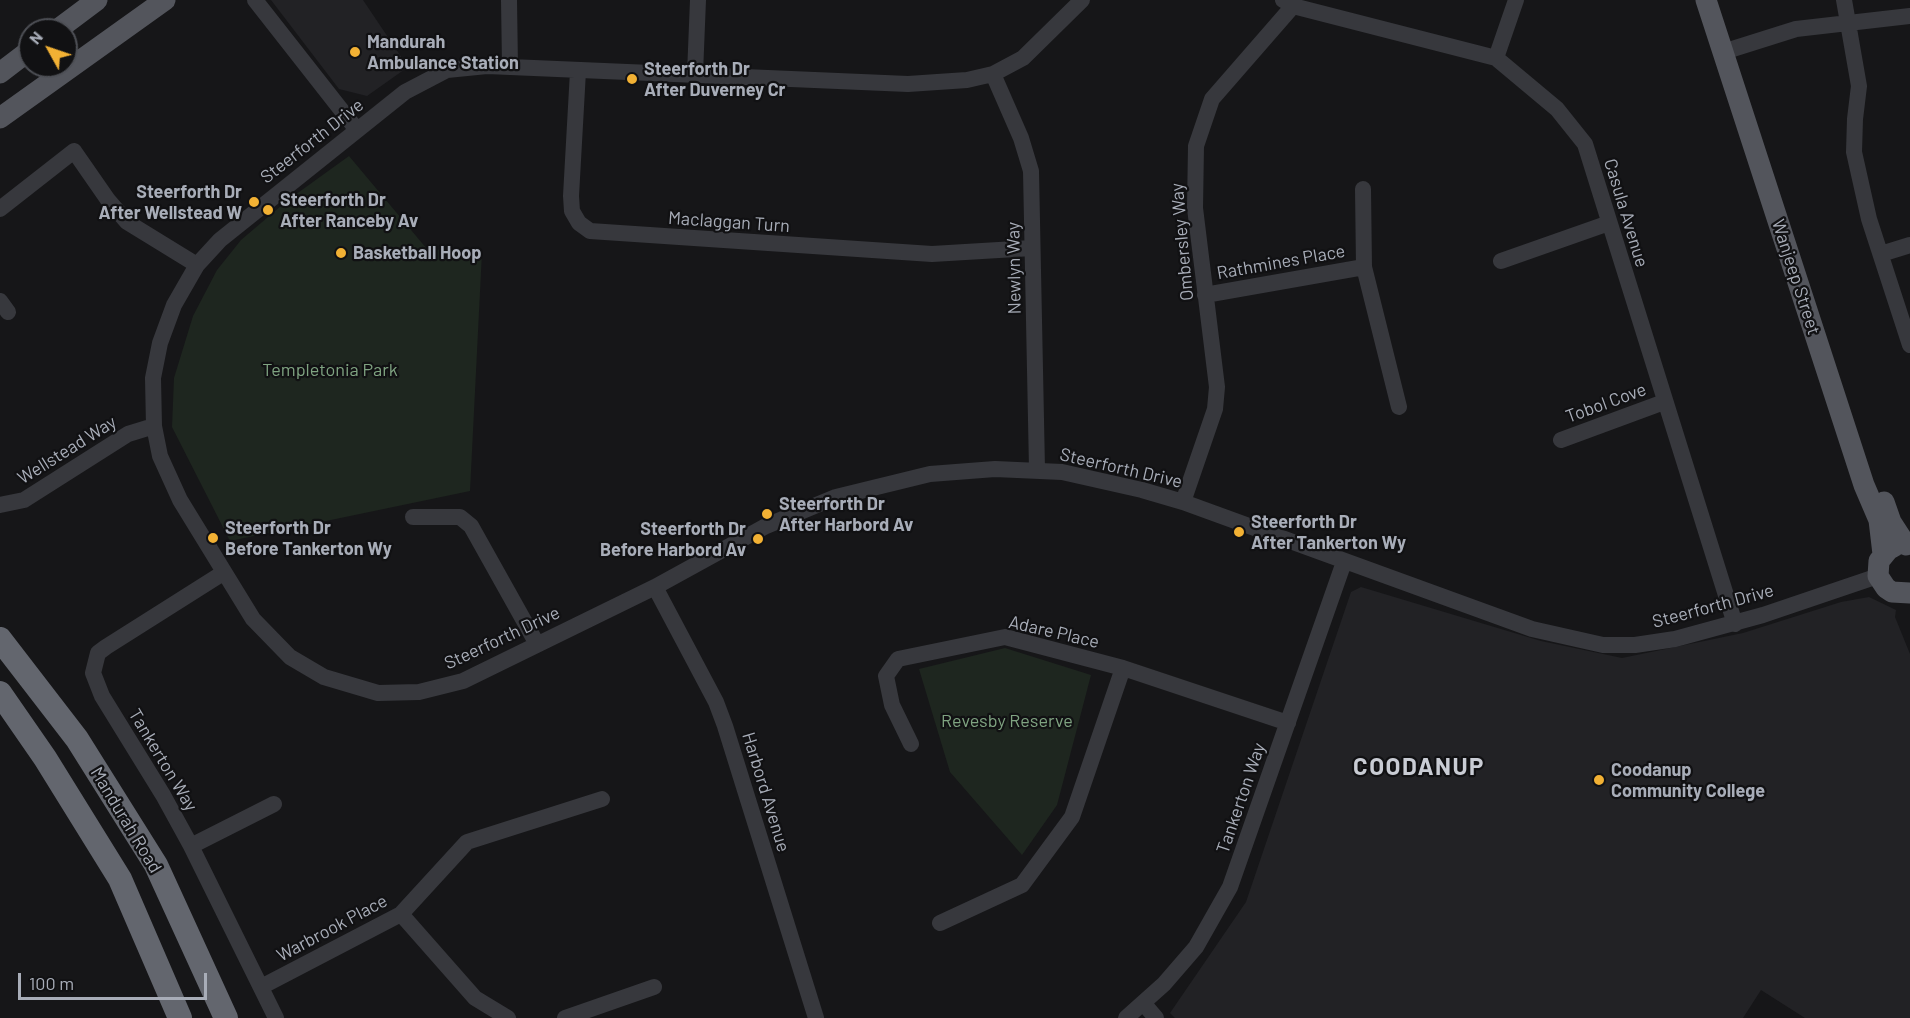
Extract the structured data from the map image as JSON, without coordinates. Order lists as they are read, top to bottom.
{
  "streets": {
    "highway": ["Mandurah Road"],
    "main road": ["Wanjeep Street"],
    "street": [
      "Steerforth Drive",
      "Casula Avenue",
      "Maclaggan Turn",
      "Ombersley Way",
      "Rathmines Place",
      "Newlyn Way",
      "Tobol Cove",
      "Wellstead Way",
      "Adare Place",
      "Tankerton Way",
      "Harbord Avenue",
      "Warbrook Place"
    ]
  },
  "crossings": [
    ["Steerforth Drive", "Casula Avenue"],
    ["Steerforth Drive", "Maclaggan Turn"],
    ["Steerforth Drive", "Ombersley Way"],
    ["Steerforth Drive", "Newlyn Way"],
    ["Steerforth Drive", "Wellstead Way"],
    ["Steerforth Drive", "Tankerton Way"],
    ["Steerforth Drive", "Harbord Avenue"],
    ["Casula Avenue", "Ombersley Way"],
    ["Casula Avenue", "Tobol Cove"],
    ["Maclaggan Turn", "Newlyn Way"],
    ["Ombersley Way", "Rathmines Place"],
    ["Adare Place", "Tankerton Way"],
    ["Tankerton Way", "Warbrook Place"]
  ],
  "districts": ["COODANUP"],
  "parks": ["Templetonia Park", "Revesby Reserve"],
  "places": [
    "Mandurah Ambulance Station",
    "Steerforth Dr After Duverney Cr",
    "Steerforth Dr After Wellstead W",
    "Steerforth Dr After Ranceby Av",
    "Basketball Hoop",
    "Steerforth Dr After Harbord Av",
    "Steerforth Dr After Tankerton Wy",
    "Steerforth Dr Before Tankerton Wy",
    "Steerforth Dr Before Harbord Av",
    "Coodanup Community College"
  ],
  "scale_bar": "100 m",
  "north": "top left"
}
